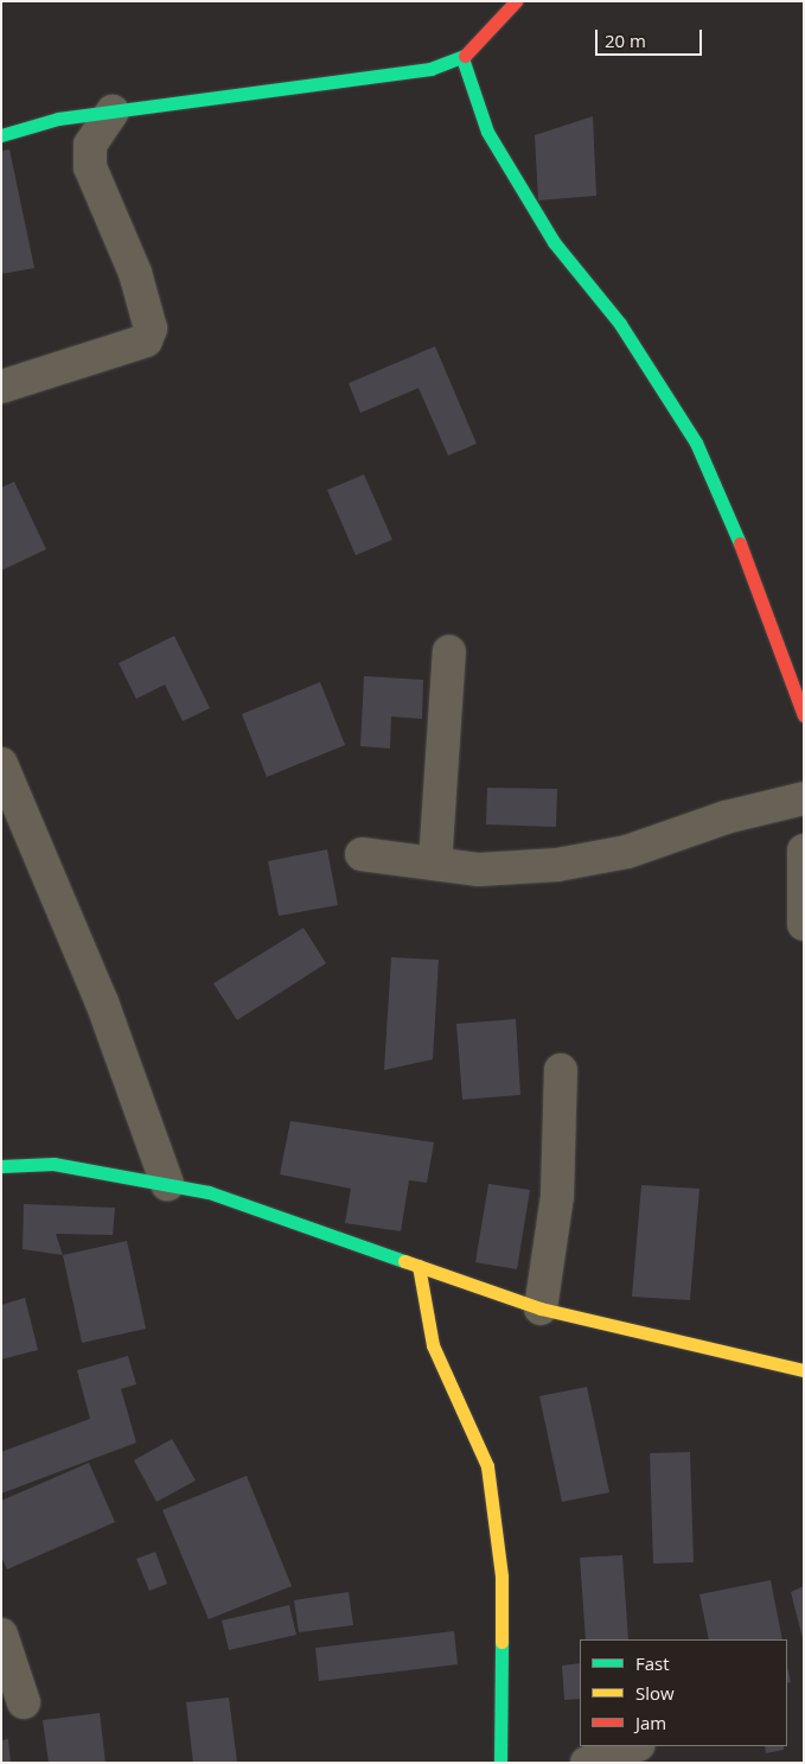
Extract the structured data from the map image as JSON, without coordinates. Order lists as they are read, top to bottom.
{
  "legend": ["Fast", "Slow", "Jam"],
  "scale_bar": "20 m"
}
